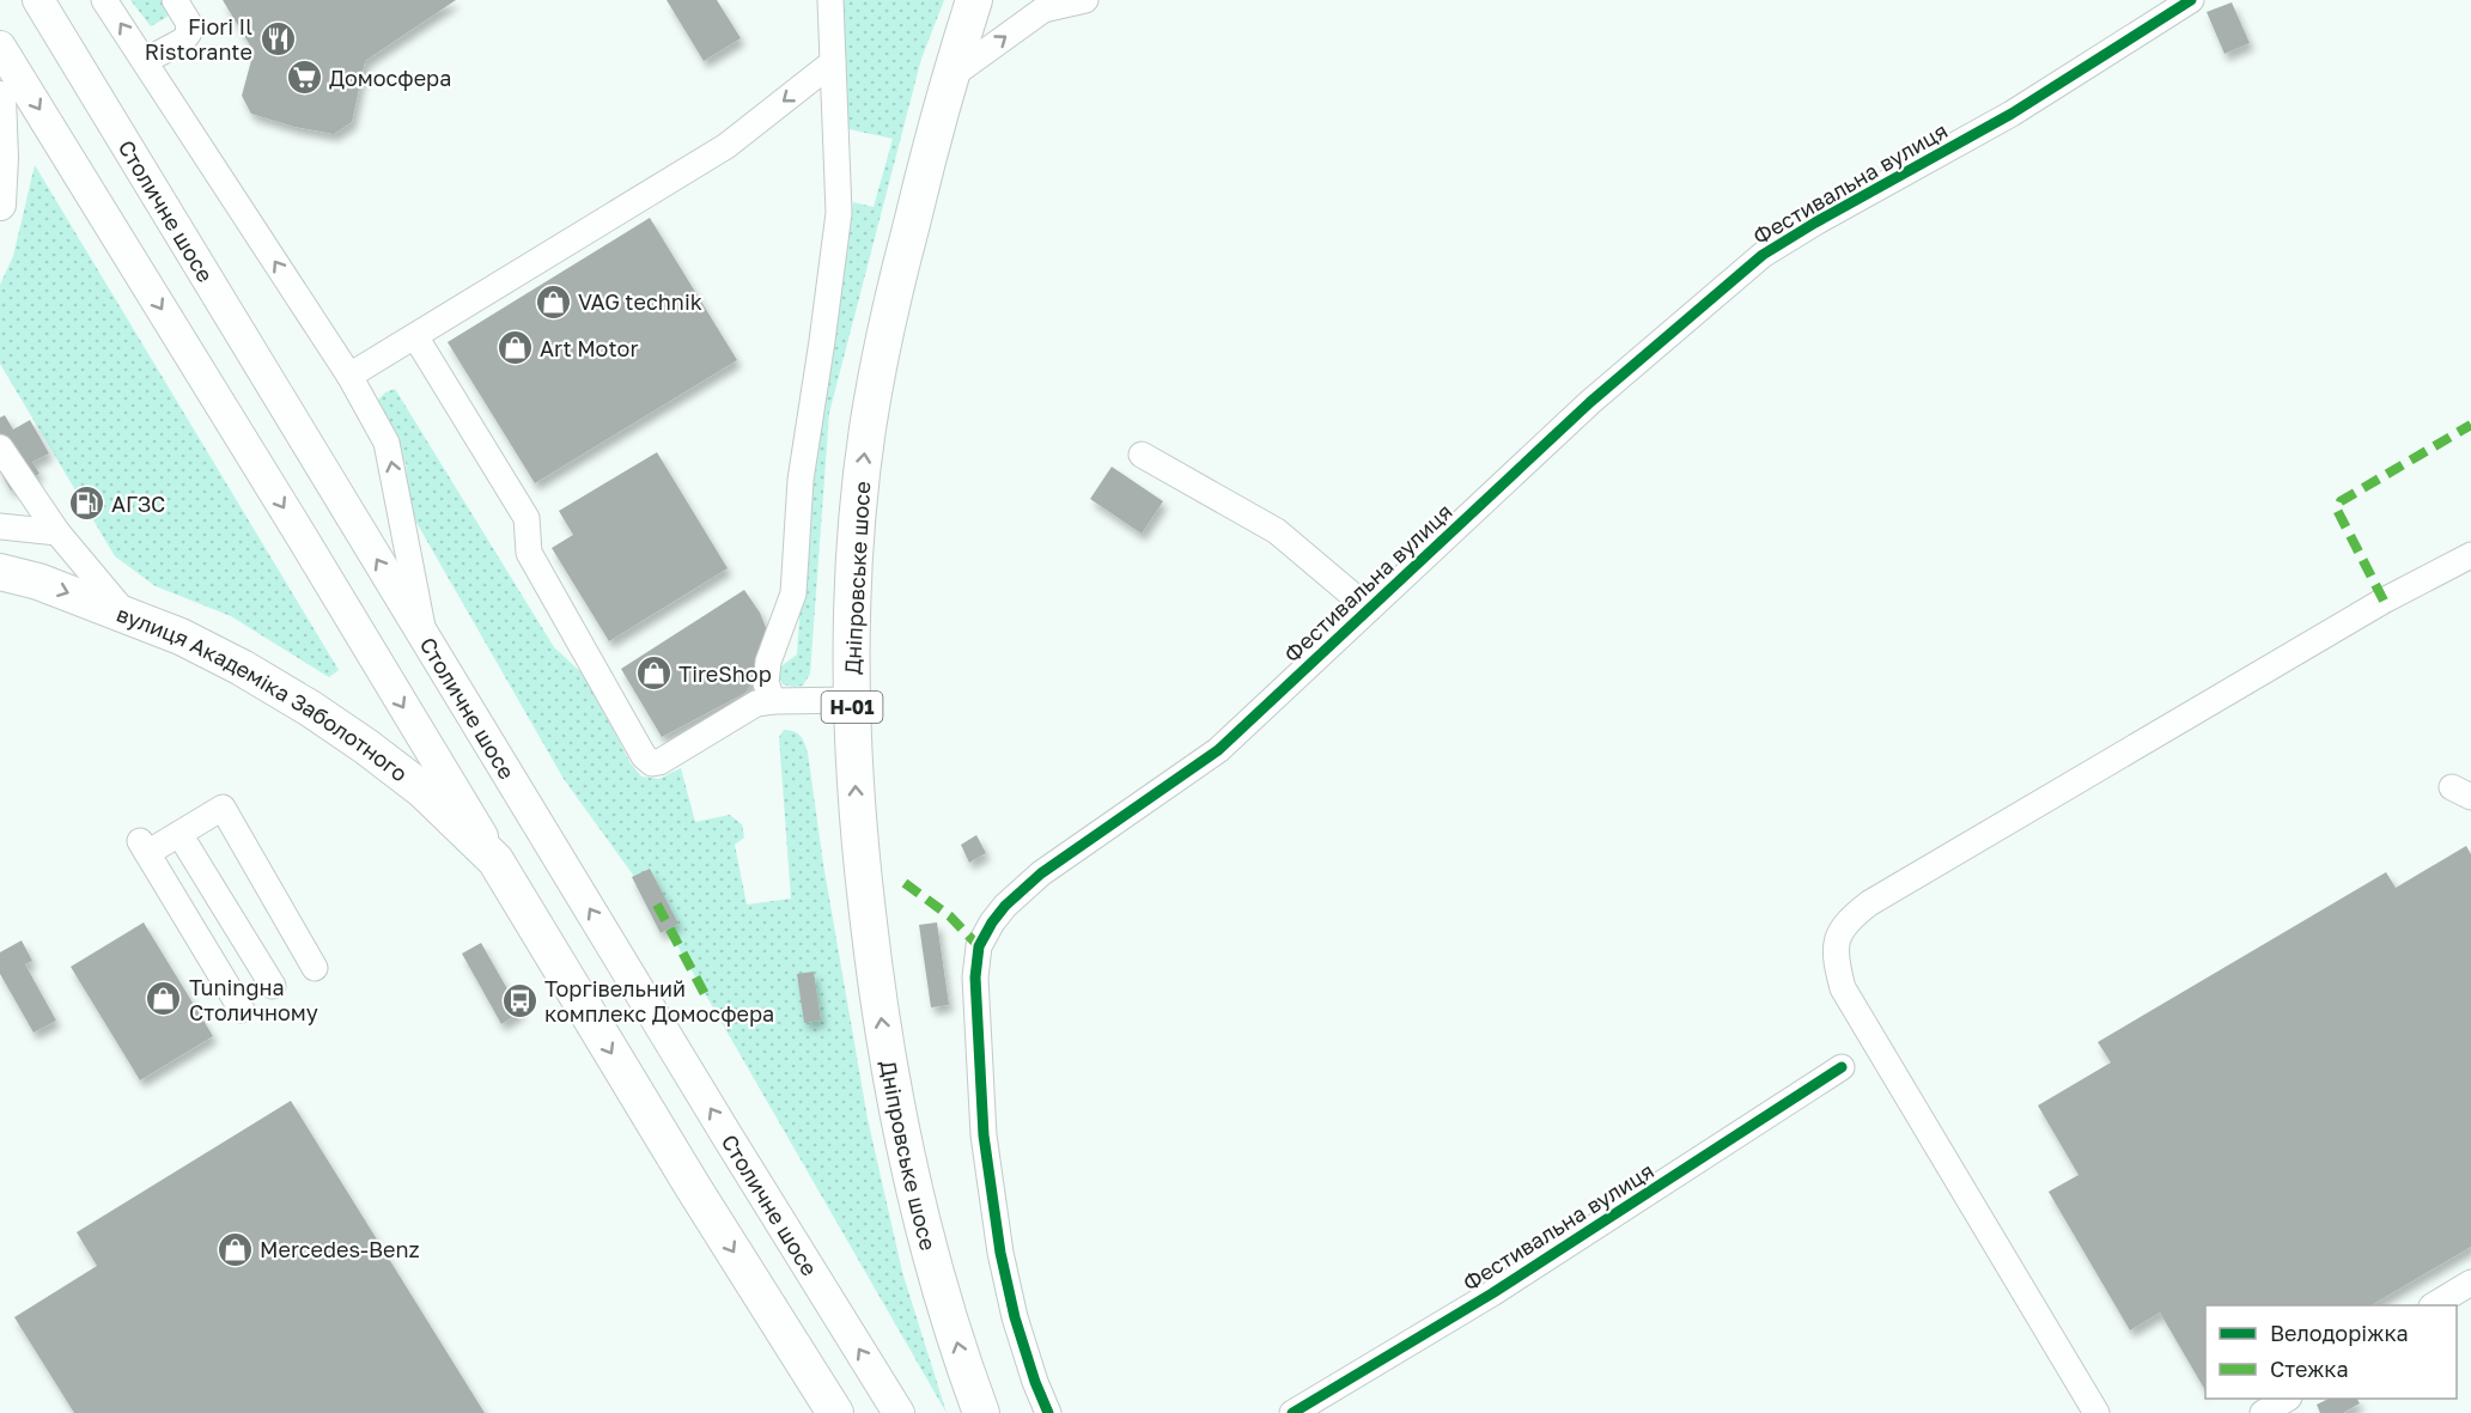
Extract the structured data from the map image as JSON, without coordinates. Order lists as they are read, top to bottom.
{
  "streets": {
    "highway": ["Дніпровське шосе", "вулиця Академіка Заболотного", "Н-01"],
    "main road": ["Столичне шосе"],
    "street": ["Фестивальна вулиця"]
  },
  "one_way": ["Дніпровське шосе"],
  "places": {
    "restaurant": ["Fiori Il Ristorante"],
    "supermarket": ["Домосфера"],
    "shop": [
      "VAG technik",
      "Art Motor",
      "TireShop",
      "Tuningна Столичному",
      "Mercedes-Benz"
    ],
    "fuel station": ["АГЗС"],
    "bus stop": ["Торгівельний комплекс Домосфера"]
  },
  "legend": ["Велодоріжка", "Стежка"]
}
